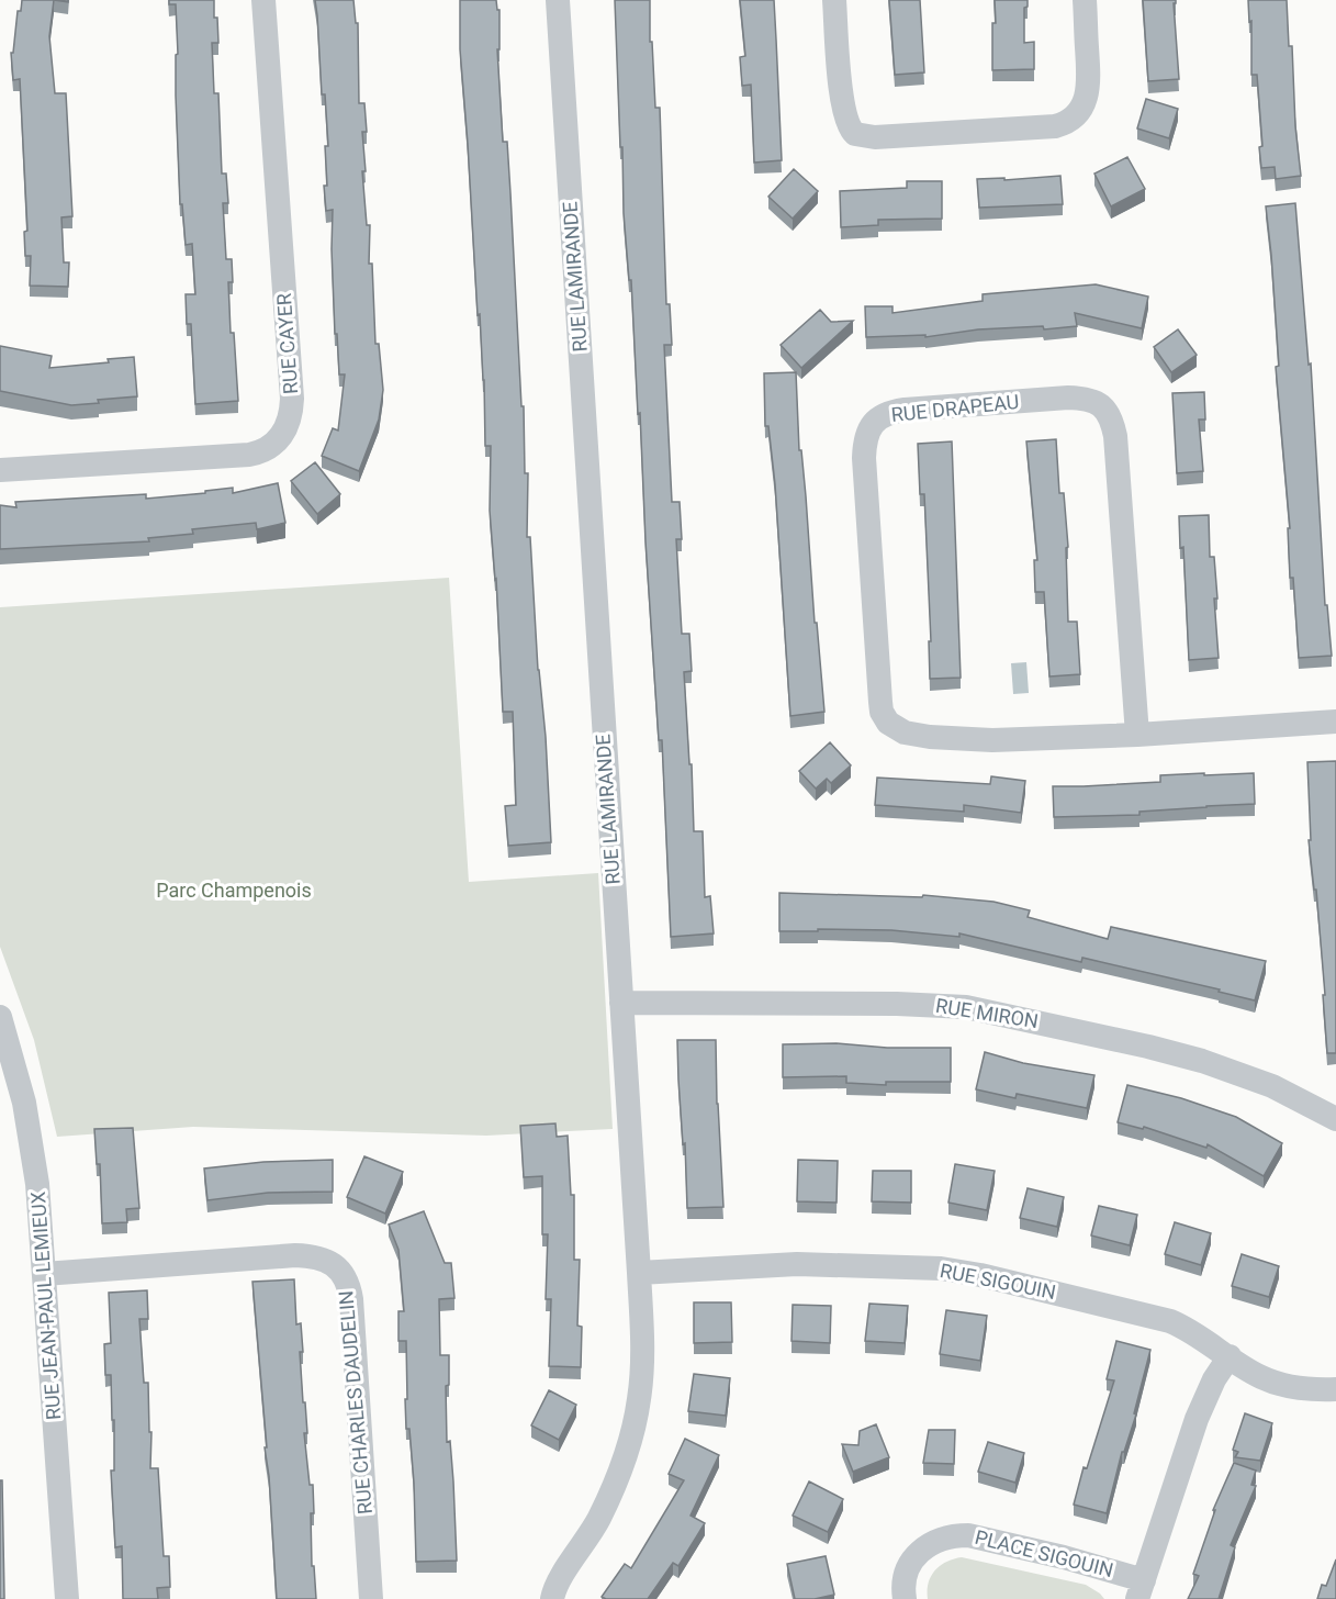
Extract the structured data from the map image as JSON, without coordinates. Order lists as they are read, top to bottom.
{
  "streets": {
    "street": [
      "RUE LAMIRANDE",
      "RUE CAYER",
      "RUE DRAPEAU",
      "RUE MIRON",
      "RUE SIGOUIN",
      "RUE JEAN-PAUL LEMIEUX",
      "RUE CHARLES DAUDELIN",
      "PLACE SIGOUIN"
    ]
  },
  "crossings": [
    ["RUE LAMIRANDE", "RUE MIRON"],
    ["RUE LAMIRANDE", "RUE SIGOUIN"],
    ["RUE SIGOUIN", "PLACE SIGOUIN"],
    ["RUE JEAN-PAUL LEMIEUX", "RUE CHARLES DAUDELIN"]
  ],
  "parks": ["Parc Champenois"]
}
